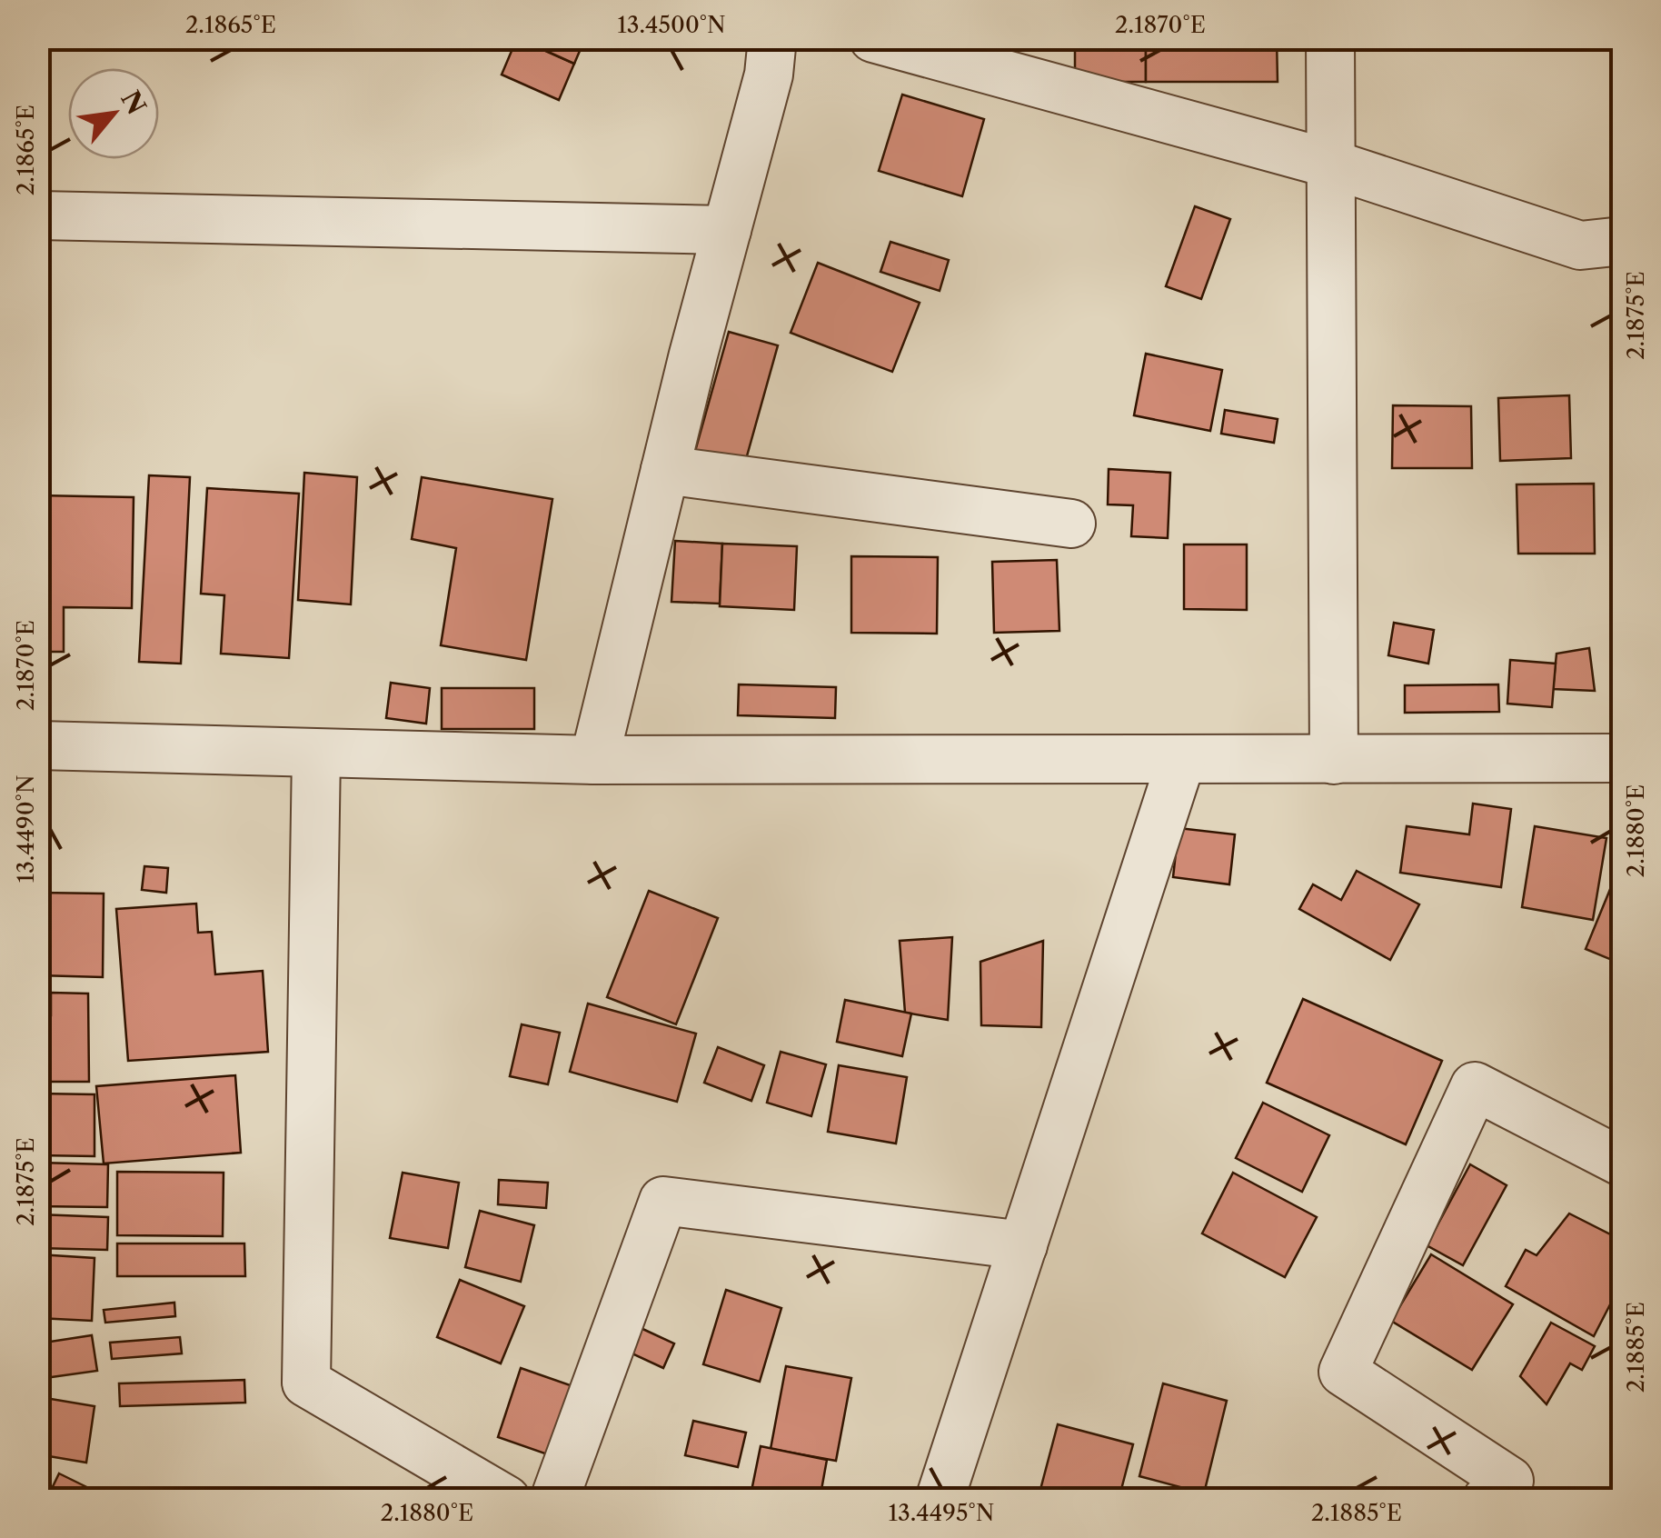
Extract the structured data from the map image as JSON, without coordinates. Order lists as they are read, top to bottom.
{
  "north": "top right",
  "coordinates": [
    "2.1865°E",
    "13.4500°N",
    "2.1870°E",
    "2.1875°E",
    "13.4490°N",
    "2.1880°E",
    "2.1885°E",
    "13.4495°N"
  ]
}
